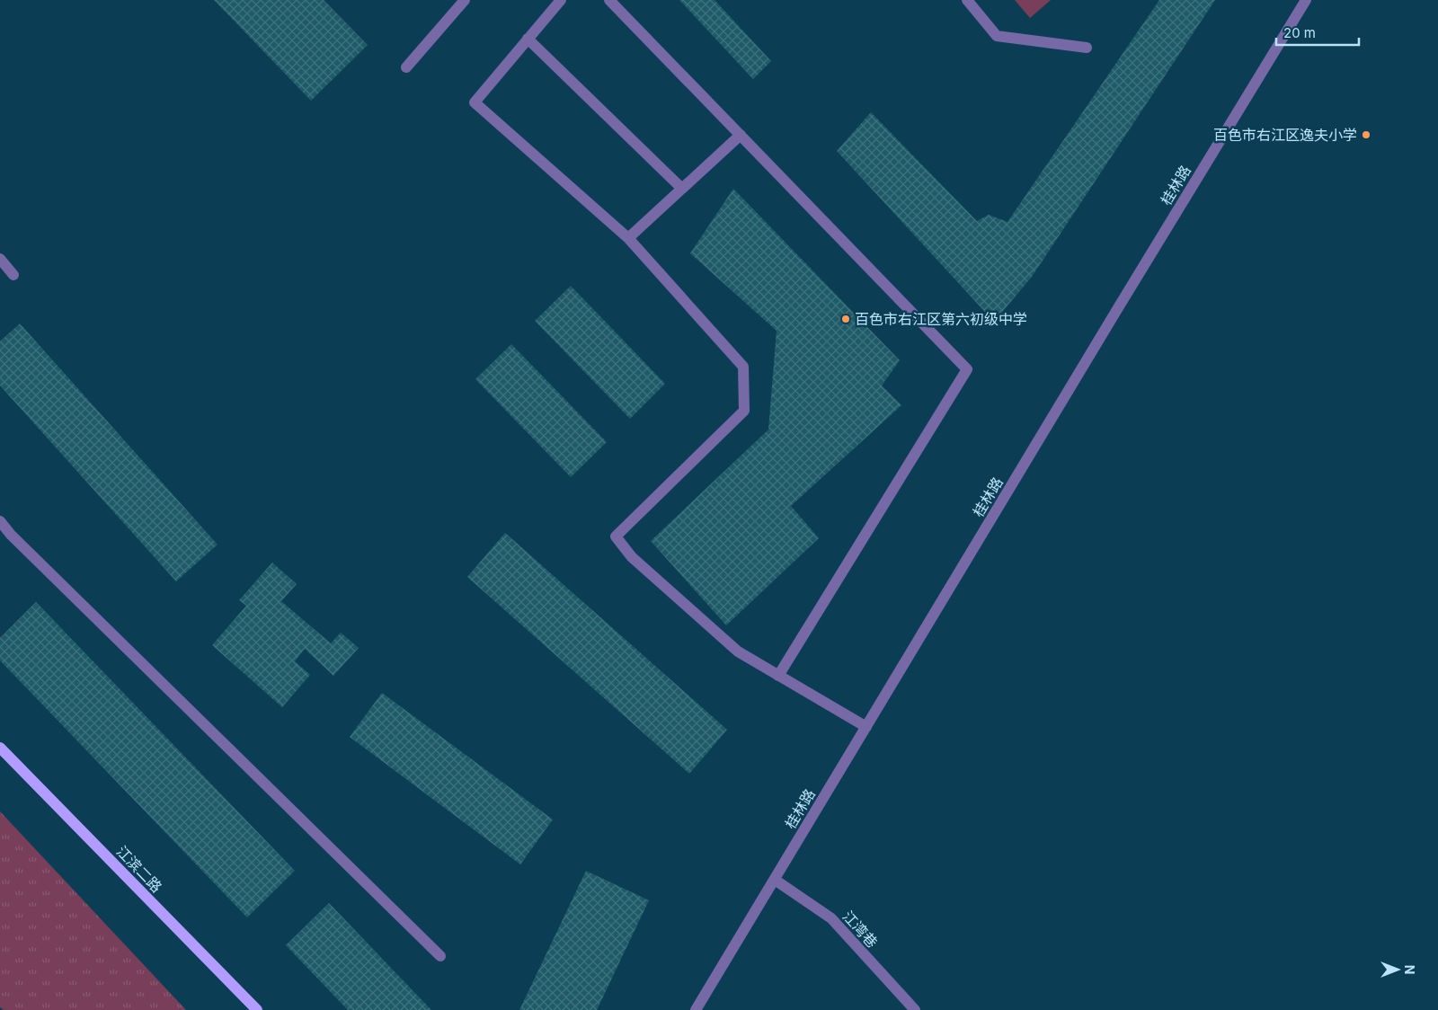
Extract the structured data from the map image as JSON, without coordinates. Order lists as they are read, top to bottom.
{
  "streets": {
    "main road": ["江滨二路"],
    "street": ["桂林路", "江湾巷"]
  },
  "crossings": [
    ["桂林路", "江湾巷"]
  ],
  "places": ["百色市右江区逸夫小学", "百色市右江区第六初级中学"],
  "scale_bar": "20 m",
  "north": "right"
}
